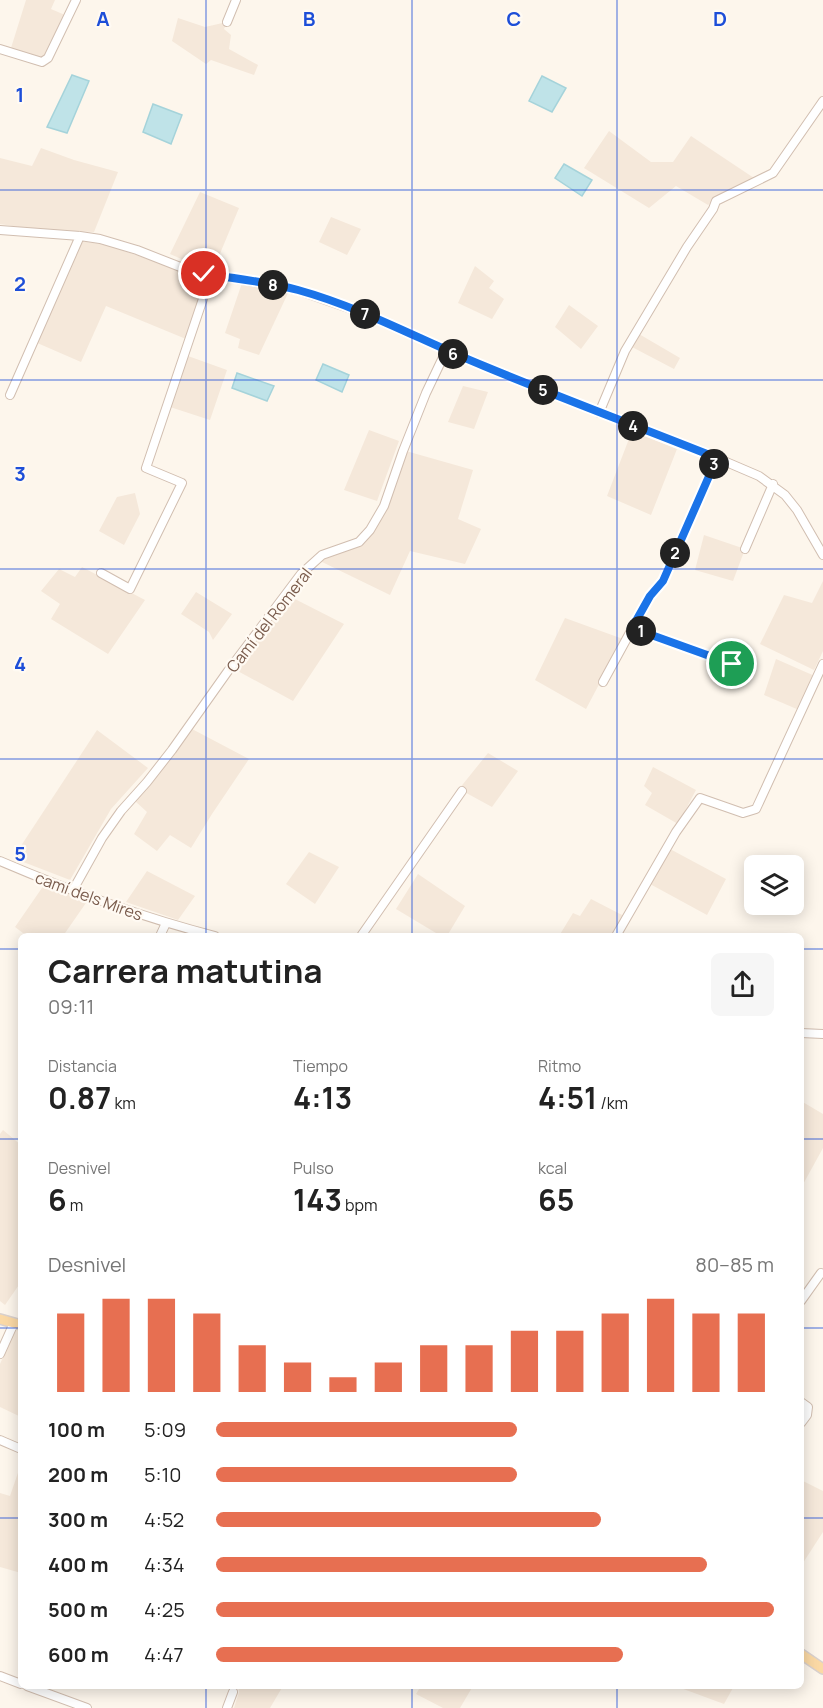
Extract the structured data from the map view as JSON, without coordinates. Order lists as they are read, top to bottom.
{
  "streets": {
    "street": ["Camí del Romeral", "camí dels Mires"]
  },
  "crossings": [
    ["Camí del Romeral", "camí dels Mires"]
  ],
  "page": {
    "pins": [
      "8",
      "7",
      "6",
      "5",
      "4",
      "3",
      "2",
      "1"
    ],
    "heading": ["Carrera matutina", "09:11"],
    "stats": [
      ["Distancia", "0.87 km"],
      ["Tiempo", "4:13"],
      ["Ritmo", "4:51 /km"],
      ["Desnivel", "6 m"],
      ["Pulso", "143 bpm"],
      ["kcal", "65"]
    ],
    "chart": ["Desnivel", "80–85 m"],
    "list": [
      {
        "name": "100 m",
        "note": "5:09"
      },
      {
        "name": "200 m",
        "note": "5:10"
      },
      {
        "name": "300 m",
        "note": "4:52"
      },
      {
        "name": "400 m",
        "note": "4:34"
      },
      {
        "name": "500 m",
        "note": "4:25"
      },
      {
        "name": "600 m",
        "note": "4:47"
      }
    ]
  },
  "grid": {
    "columns": [
      "A",
      "B",
      "C",
      "D"
    ],
    "rows": [
      "1",
      "2",
      "3",
      "4",
      "5"
    ]
  }
}
